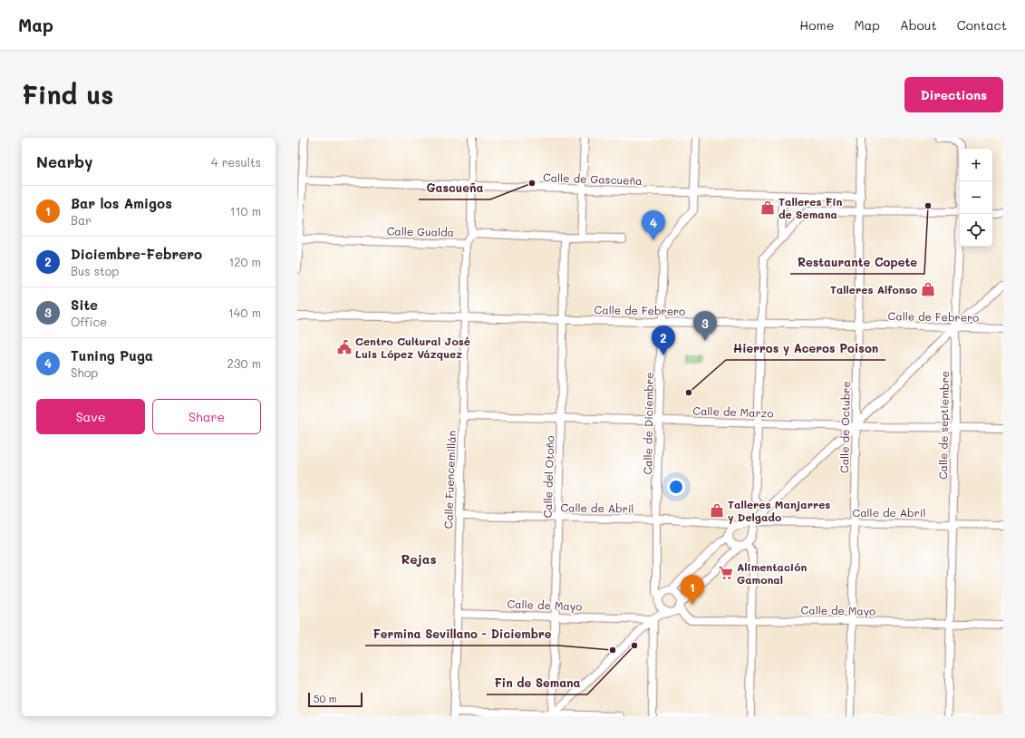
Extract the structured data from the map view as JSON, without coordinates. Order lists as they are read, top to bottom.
{
  "streets": {
    "street": [
      "Calle de Gascueña",
      "Calle Gualda",
      "Calle de Febrero",
      "Calle de Marzo",
      "Calle de Diciembre",
      "Calle de septiembre",
      "Calle de Octubre",
      "Calle del Otoño",
      "Calle Fuencemillán",
      "Calle de Abril",
      "Calle de Mayo"
    ]
  },
  "crossings": [
    ["Calle de Gascueña", "Calle de Diciembre"],
    ["Calle de Gascueña", "Calle de Octubre"],
    ["Calle Gualda", "Calle Fuencemillán"],
    ["Calle de Febrero", "Calle de Diciembre"],
    ["Calle de Febrero", "Calle de septiembre"],
    ["Calle de Febrero", "Calle de Octubre"],
    ["Calle de Febrero", "Calle del Otoño"],
    ["Calle de Febrero", "Calle Fuencemillán"],
    ["Calle de Marzo", "Calle de Diciembre"],
    ["Calle de Marzo", "Calle de septiembre"],
    ["Calle de Marzo", "Calle de Octubre"],
    ["Calle de Marzo", "Calle del Otoño"],
    ["Calle de Marzo", "Calle Fuencemillán"],
    ["Calle de Diciembre", "Calle de Abril"],
    ["Calle de Diciembre", "Calle de Mayo"],
    ["Calle de septiembre", "Calle de Abril"],
    ["Calle de septiembre", "Calle de Mayo"],
    ["Calle de Octubre", "Calle de Abril"],
    ["Calle de Octubre", "Calle de Mayo"],
    ["Calle del Otoño", "Calle de Abril"],
    ["Calle del Otoño", "Calle de Mayo"],
    ["Calle Fuencemillán", "Calle de Abril"],
    ["Calle Fuencemillán", "Calle de Mayo"]
  ],
  "districts": ["Rejas"],
  "places": {
    "other": [
      "Gascueña",
      "Restaurante Copete",
      "Hierros y Aceros Poison",
      "Fin de Semana",
      "Fermina Sevillano - Diciembre"
    ],
    "shop": ["Talleres Fin de Semana", "Talleres Alfonso", "Talleres Manjarres y Delgado"],
    "public building": ["Centro Cultural José Luis López Vázquez"],
    "supermarket": ["Alimentación Gamonal"]
  },
  "scale_bar": "50 m",
  "page": {
    "header": "Map",
    "nav": [
      "Home",
      "Map",
      "About",
      "Contact"
    ],
    "buttons": [
      "Directions",
      ["Save", "Share"]
    ],
    "title": "Find us",
    "heading": ["Nearby", "4 results"],
    "map_buttons": ["+", "−"],
    "list": [
      {
        "mark": "1",
        "name": "Bar los Amigos",
        "note": "Bar",
        "value": "110 m"
      },
      {
        "mark": "2",
        "name": "Diciembre-Febrero",
        "note": "Bus stop",
        "value": "120 m"
      },
      {
        "mark": "3",
        "name": "Site",
        "note": "Office",
        "value": "140 m"
      },
      {
        "mark": "4",
        "name": "Tuning Puga",
        "note": "Shop",
        "value": "230 m"
      }
    ],
    "pins": [
      "4",
      "3",
      "2",
      "1"
    ],
    "scale": "50 m"
  }
}
